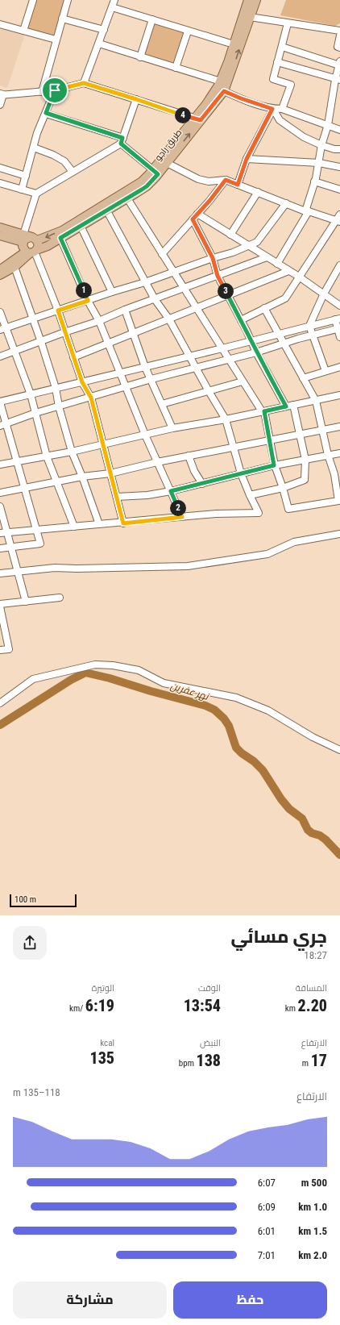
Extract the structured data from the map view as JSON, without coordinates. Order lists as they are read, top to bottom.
{
  "streets": {
    "main road": ["طريق راجو"]
  },
  "water": ["نهر عفرين"],
  "scale_bar": "100 m",
  "page": {
    "pins": [
      "4",
      "1",
      "3",
      "2"
    ],
    "scale": "100 m",
    "heading": ["جري مسائي", "18:27"],
    "stats": [
      ["المسافة", "2.20 km"],
      ["الوقت", "13:54"],
      ["الوتيرة", "6:19 /km"],
      ["الارتفاع", "17 m"],
      ["النبض", "138 bpm"],
      ["kcal", "135"]
    ],
    "chart": ["الارتفاع", "118–135 m"],
    "list": [
      {
        "name": "500 m",
        "note": "6:07"
      },
      {
        "name": "1.0 km",
        "note": "6:09"
      },
      {
        "name": "1.5 km",
        "note": "6:01"
      },
      {
        "name": "2.0 km",
        "note": "7:01"
      }
    ],
    "buttons": ["حفظ", "مشاركة"]
  }
}
